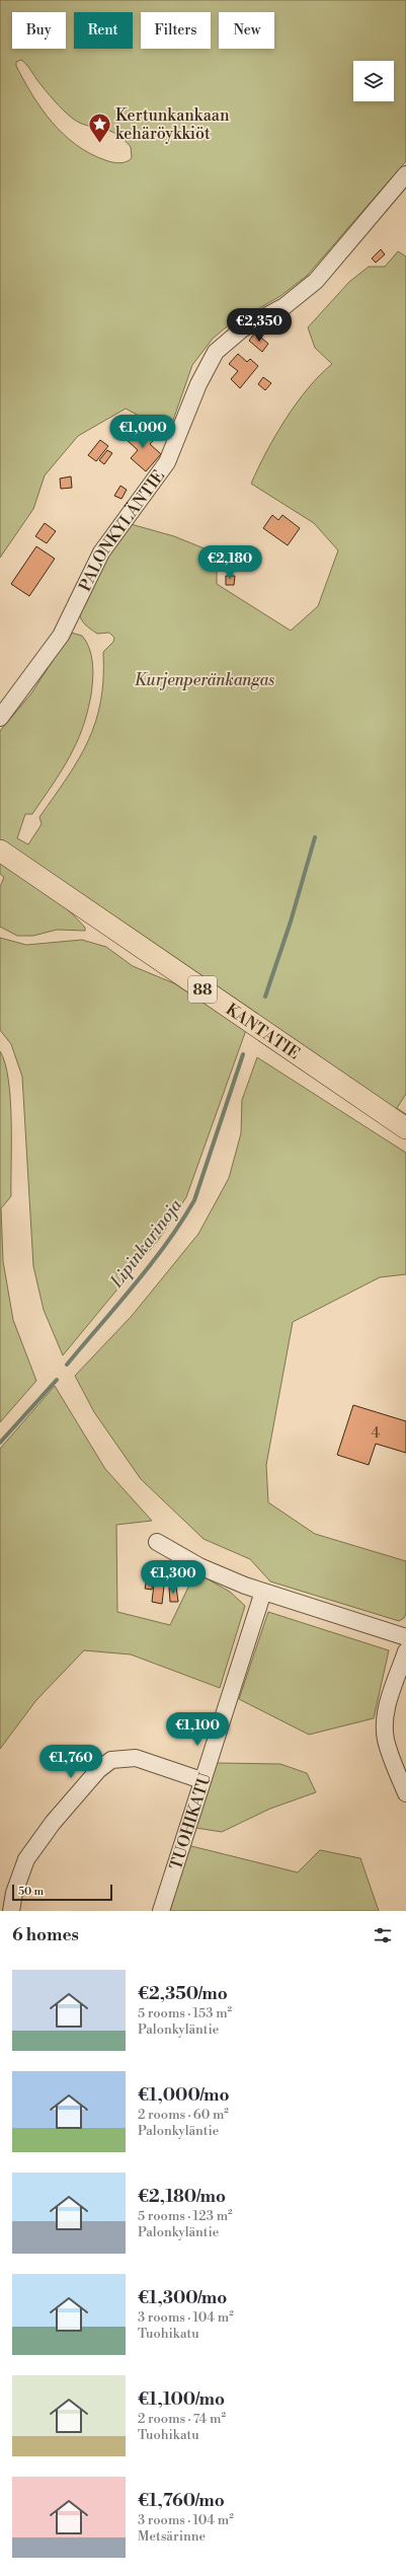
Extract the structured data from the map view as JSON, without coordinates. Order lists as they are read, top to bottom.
{
  "streets": {
    "main road": ["88", "KANTATIE"],
    "street": ["PALONKYLÄNTIE", "TUOHIKATU"]
  },
  "water": ["Lipinkarinoja"],
  "parks": ["Kurjenperänkangas"],
  "places": {
    "place": ["Kertunkankaan kehäröykkiöt"]
  },
  "house_numbers": ["4"],
  "scale_bar": "50 m",
  "page": {
    "chip": [
      "Buy",
      "Rent",
      "Filters",
      "New"
    ],
    "price": [
      "€2,350",
      "€1,000",
      "€2,180",
      "€1,300",
      "€1,100",
      "€1,760"
    ],
    "scale": "50 m",
    "heading": "6 homes",
    "list": [
      {
        "name": "€2,350/mo",
        "note": "5 rooms · 153 m² · Palonkyläntie"
      },
      {
        "name": "€1,000/mo",
        "note": "2 rooms · 60 m² · Palonkyläntie"
      },
      {
        "name": "€2,180/mo",
        "note": "5 rooms · 123 m² · Palonkyläntie"
      },
      {
        "name": "€1,300/mo",
        "note": "3 rooms · 104 m² · Tuohikatu"
      },
      {
        "name": "€1,100/mo",
        "note": "2 rooms · 74 m² · Tuohikatu"
      },
      {
        "name": "€1,760/mo",
        "note": "3 rooms · 104 m² · Metsärinne"
      }
    ]
  }
}
